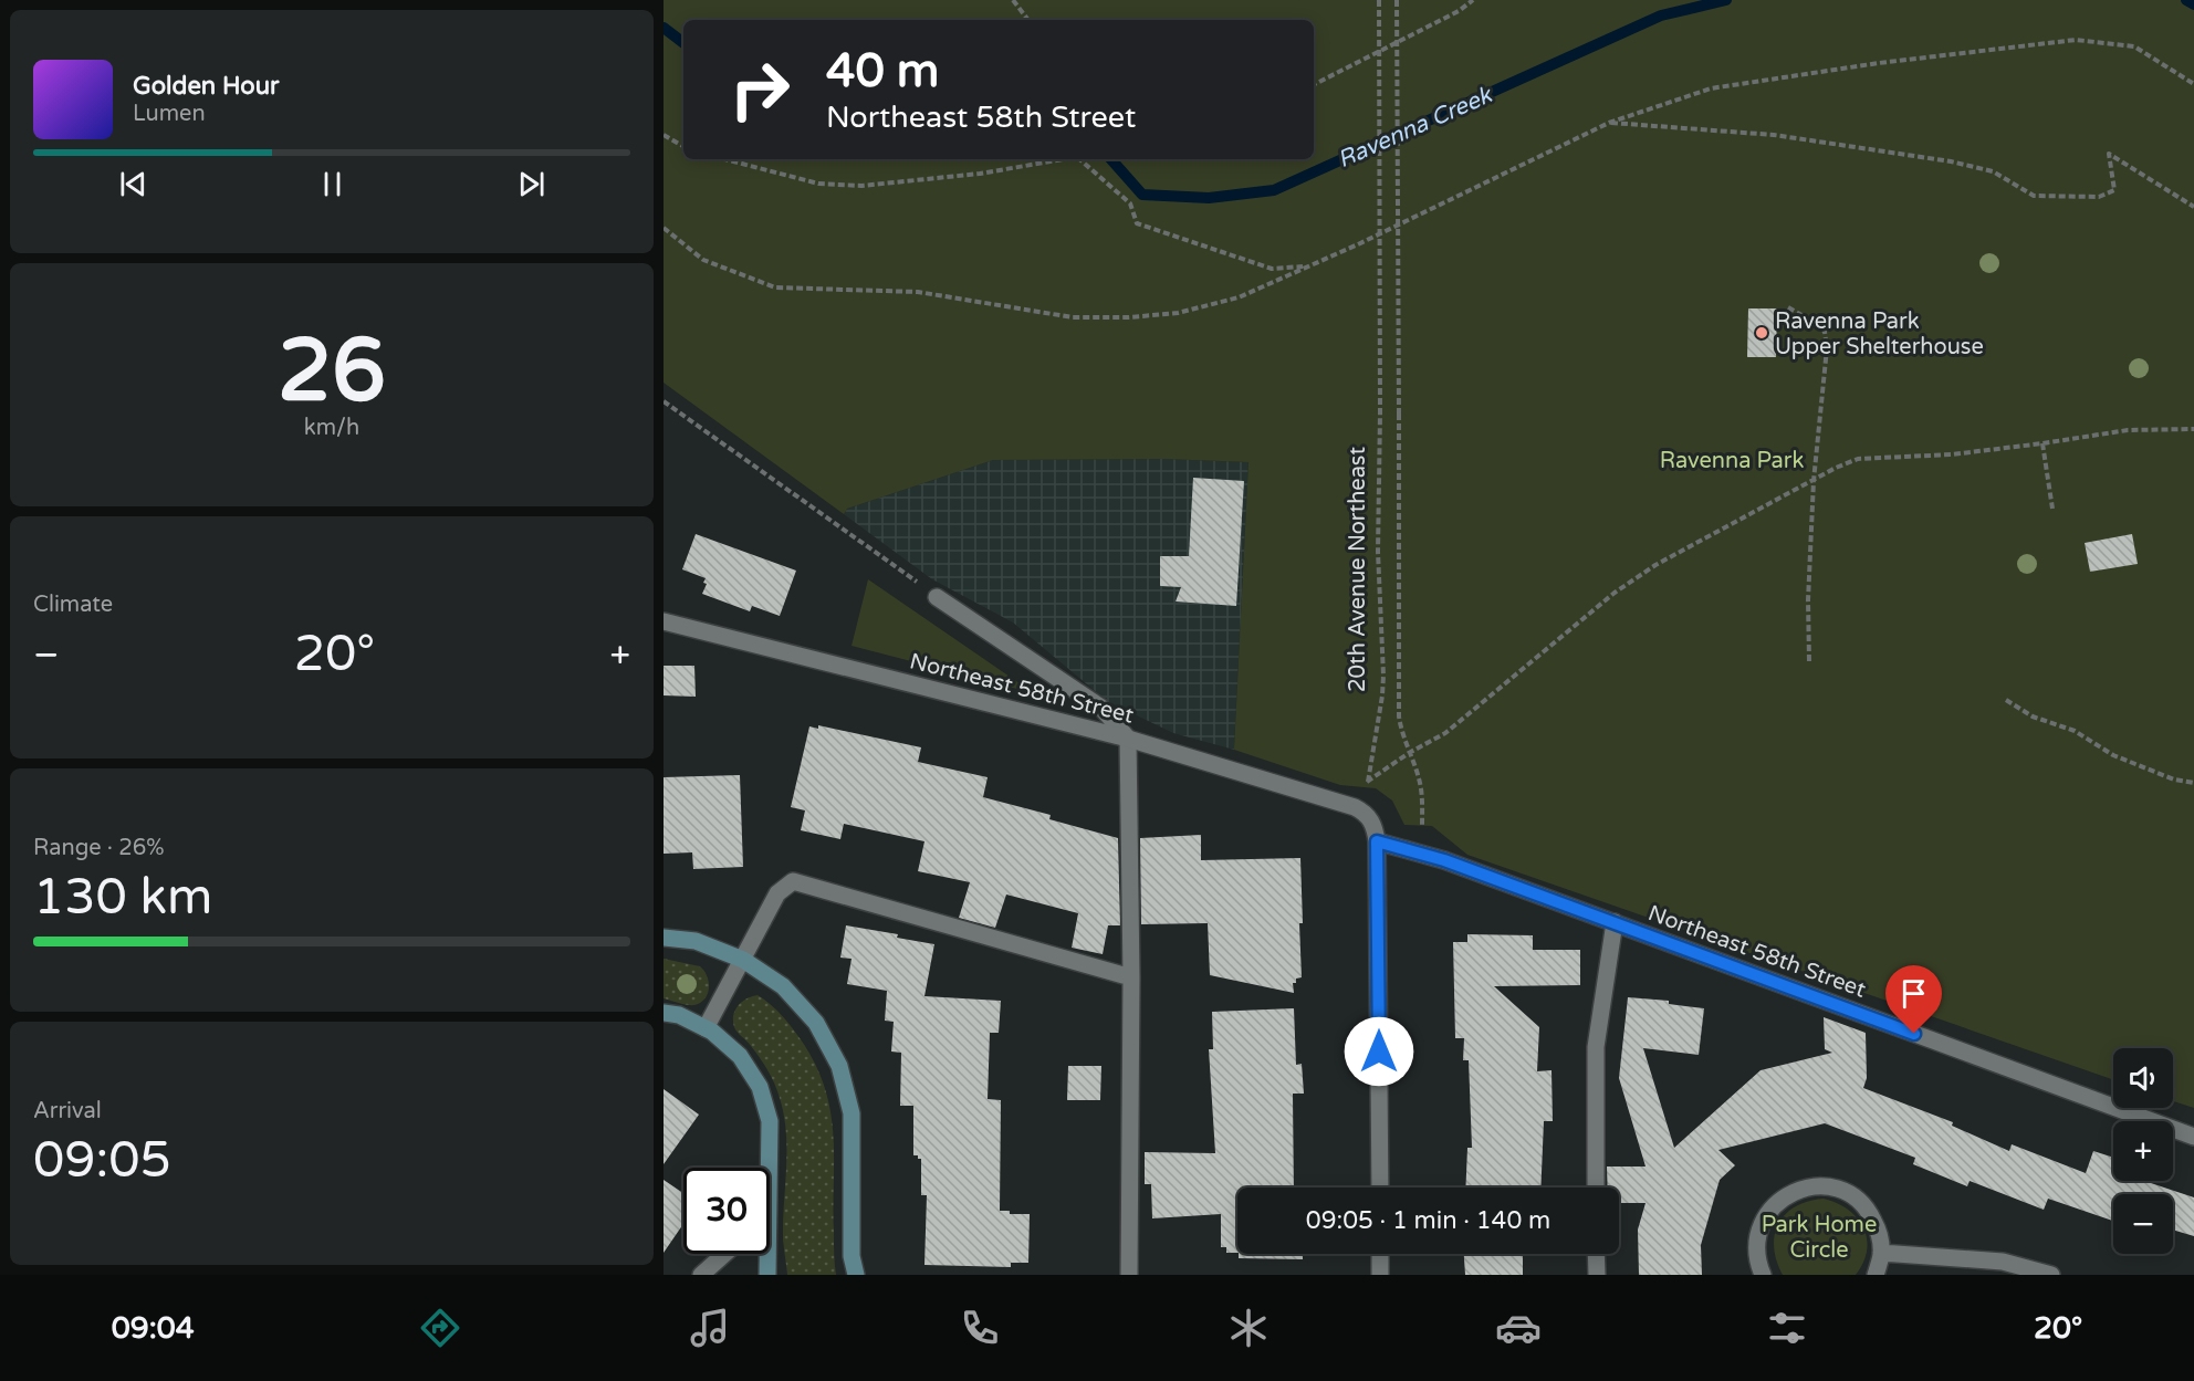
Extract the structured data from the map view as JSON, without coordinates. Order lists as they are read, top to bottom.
{
  "streets": {
    "street": ["Northeast 58th Street"],
    "path": ["20th Avenue Northeast"]
  },
  "crossings": [
    ["20th Avenue Northeast", "Northeast 58th Street"]
  ],
  "water": ["Ravenna Creek"],
  "parks": ["Ravenna Park", "Park Home Circle"],
  "places": ["Ravenna Park Upper Shelterhouse"],
  "page": {
    "turn": ["40 m", "Northeast 58th Street"],
    "song": ["Golden Hour", "Lumen"],
    "tile": [
      ["26", "km/h"],
      "Climate",
      ["Range · 26%", "130 km"],
      ["Arrival", "09:05"]
    ],
    "heat": ["−", "20°", "+"],
    "map_buttons": ["+", "−"],
    "limit": "30",
    "trip": "09:05 · 1 min · 140 m",
    "tabs": ["09:04", "20°"]
  }
}
